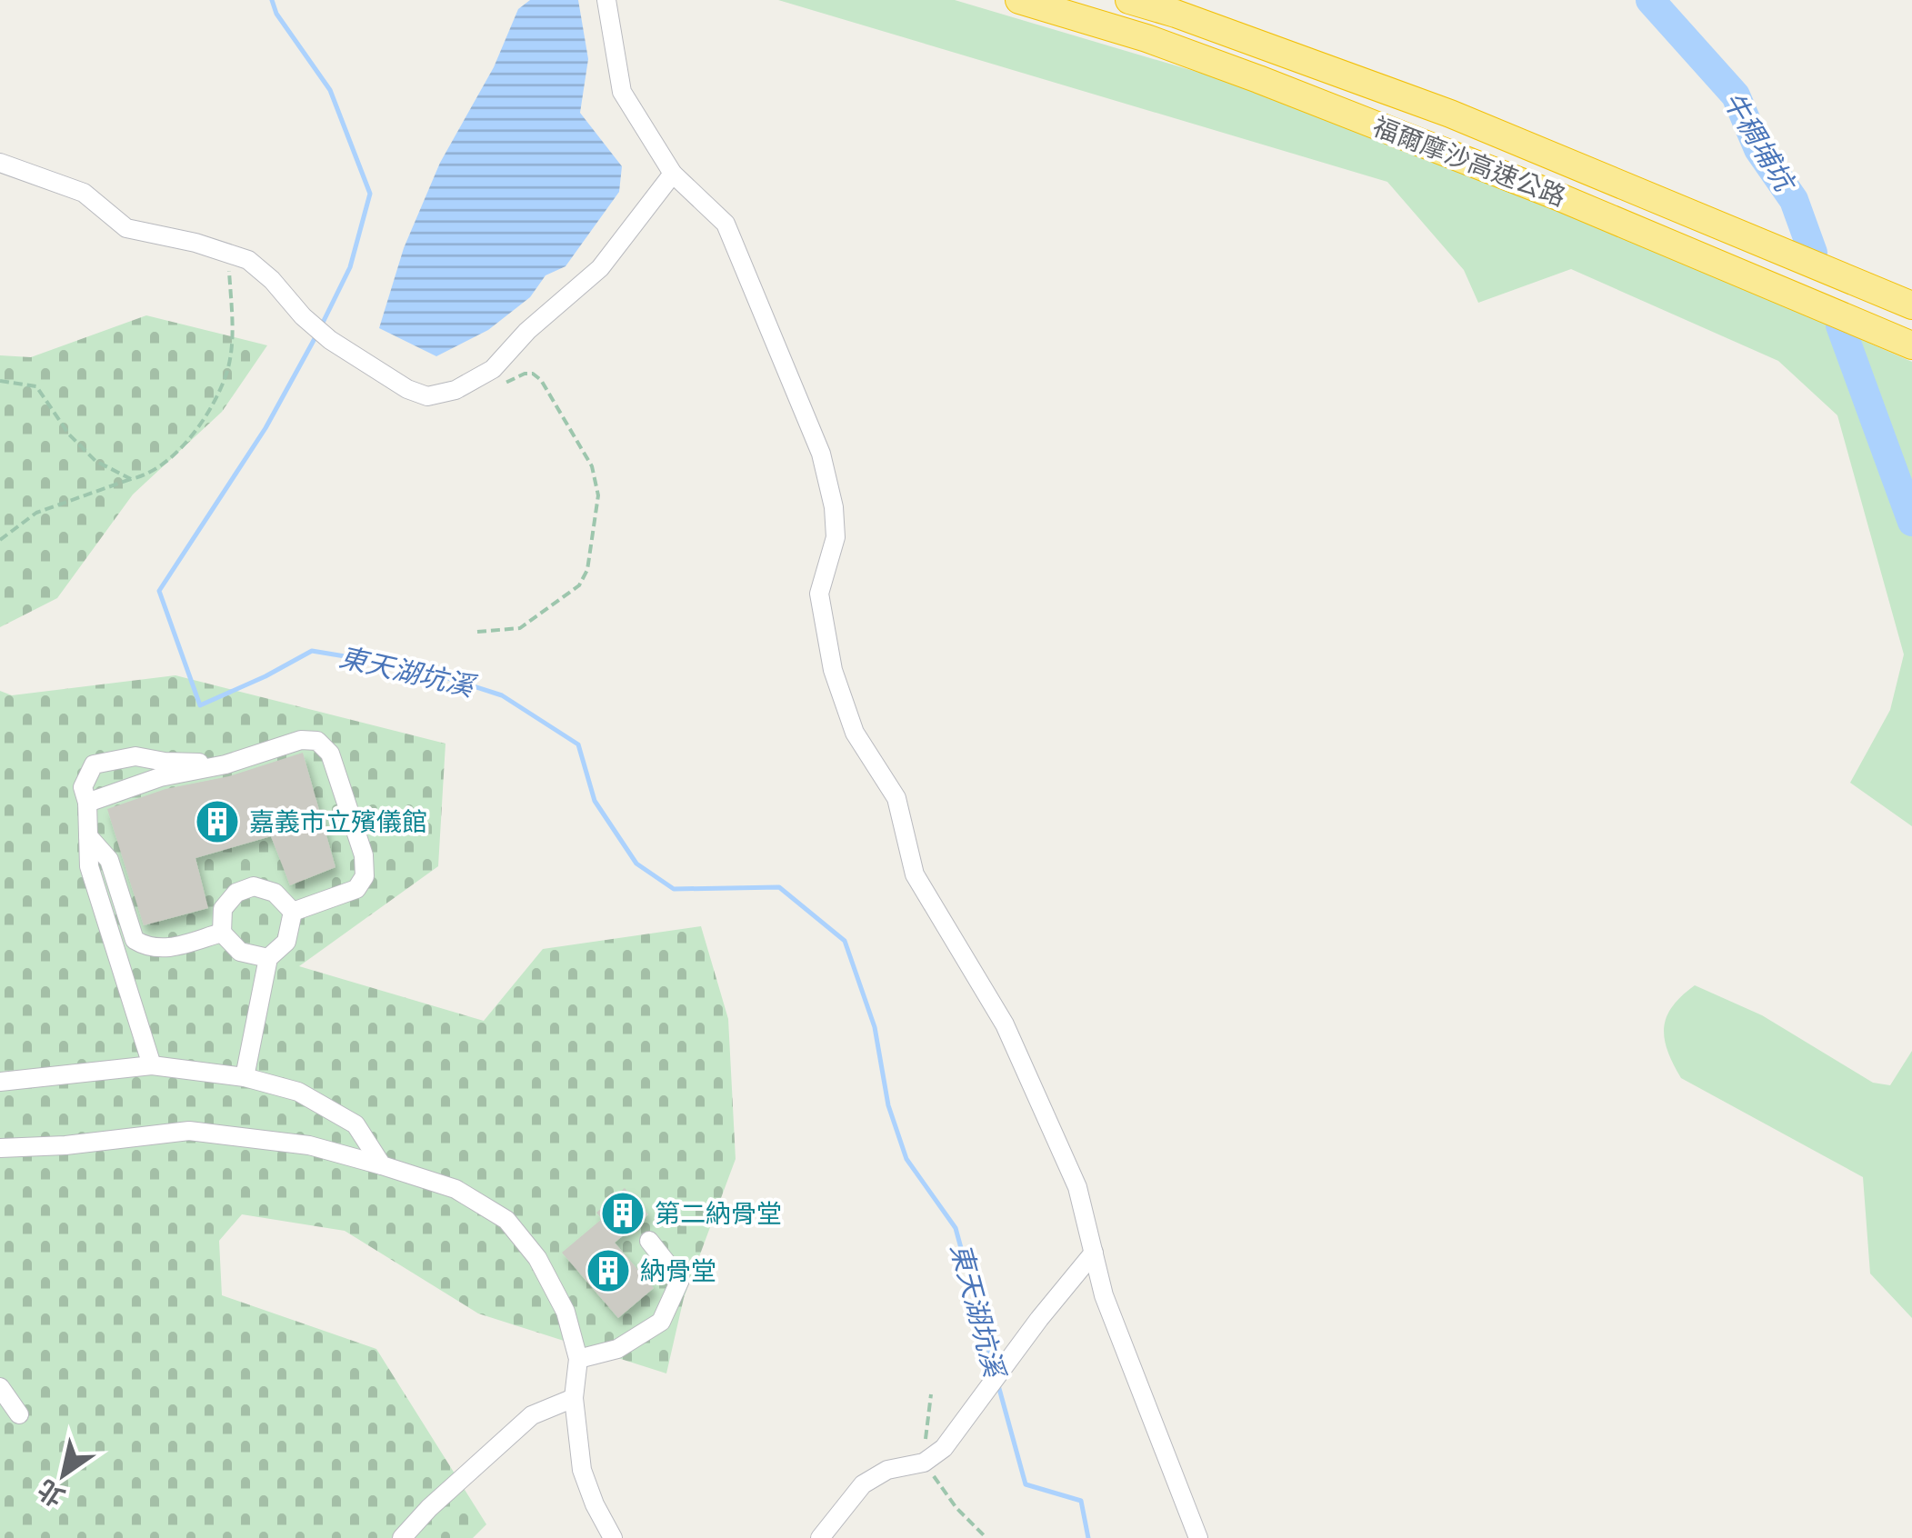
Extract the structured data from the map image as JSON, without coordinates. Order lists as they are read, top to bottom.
{
  "streets": {
    "highway": ["福爾摩沙高速公路"]
  },
  "water": ["牛稠埔坑", "東天湖坑溪"],
  "places": {
    "building": ["嘉義市立殯儀館", "第二納骨堂", "納骨堂"]
  },
  "north": "bottom left"
}
